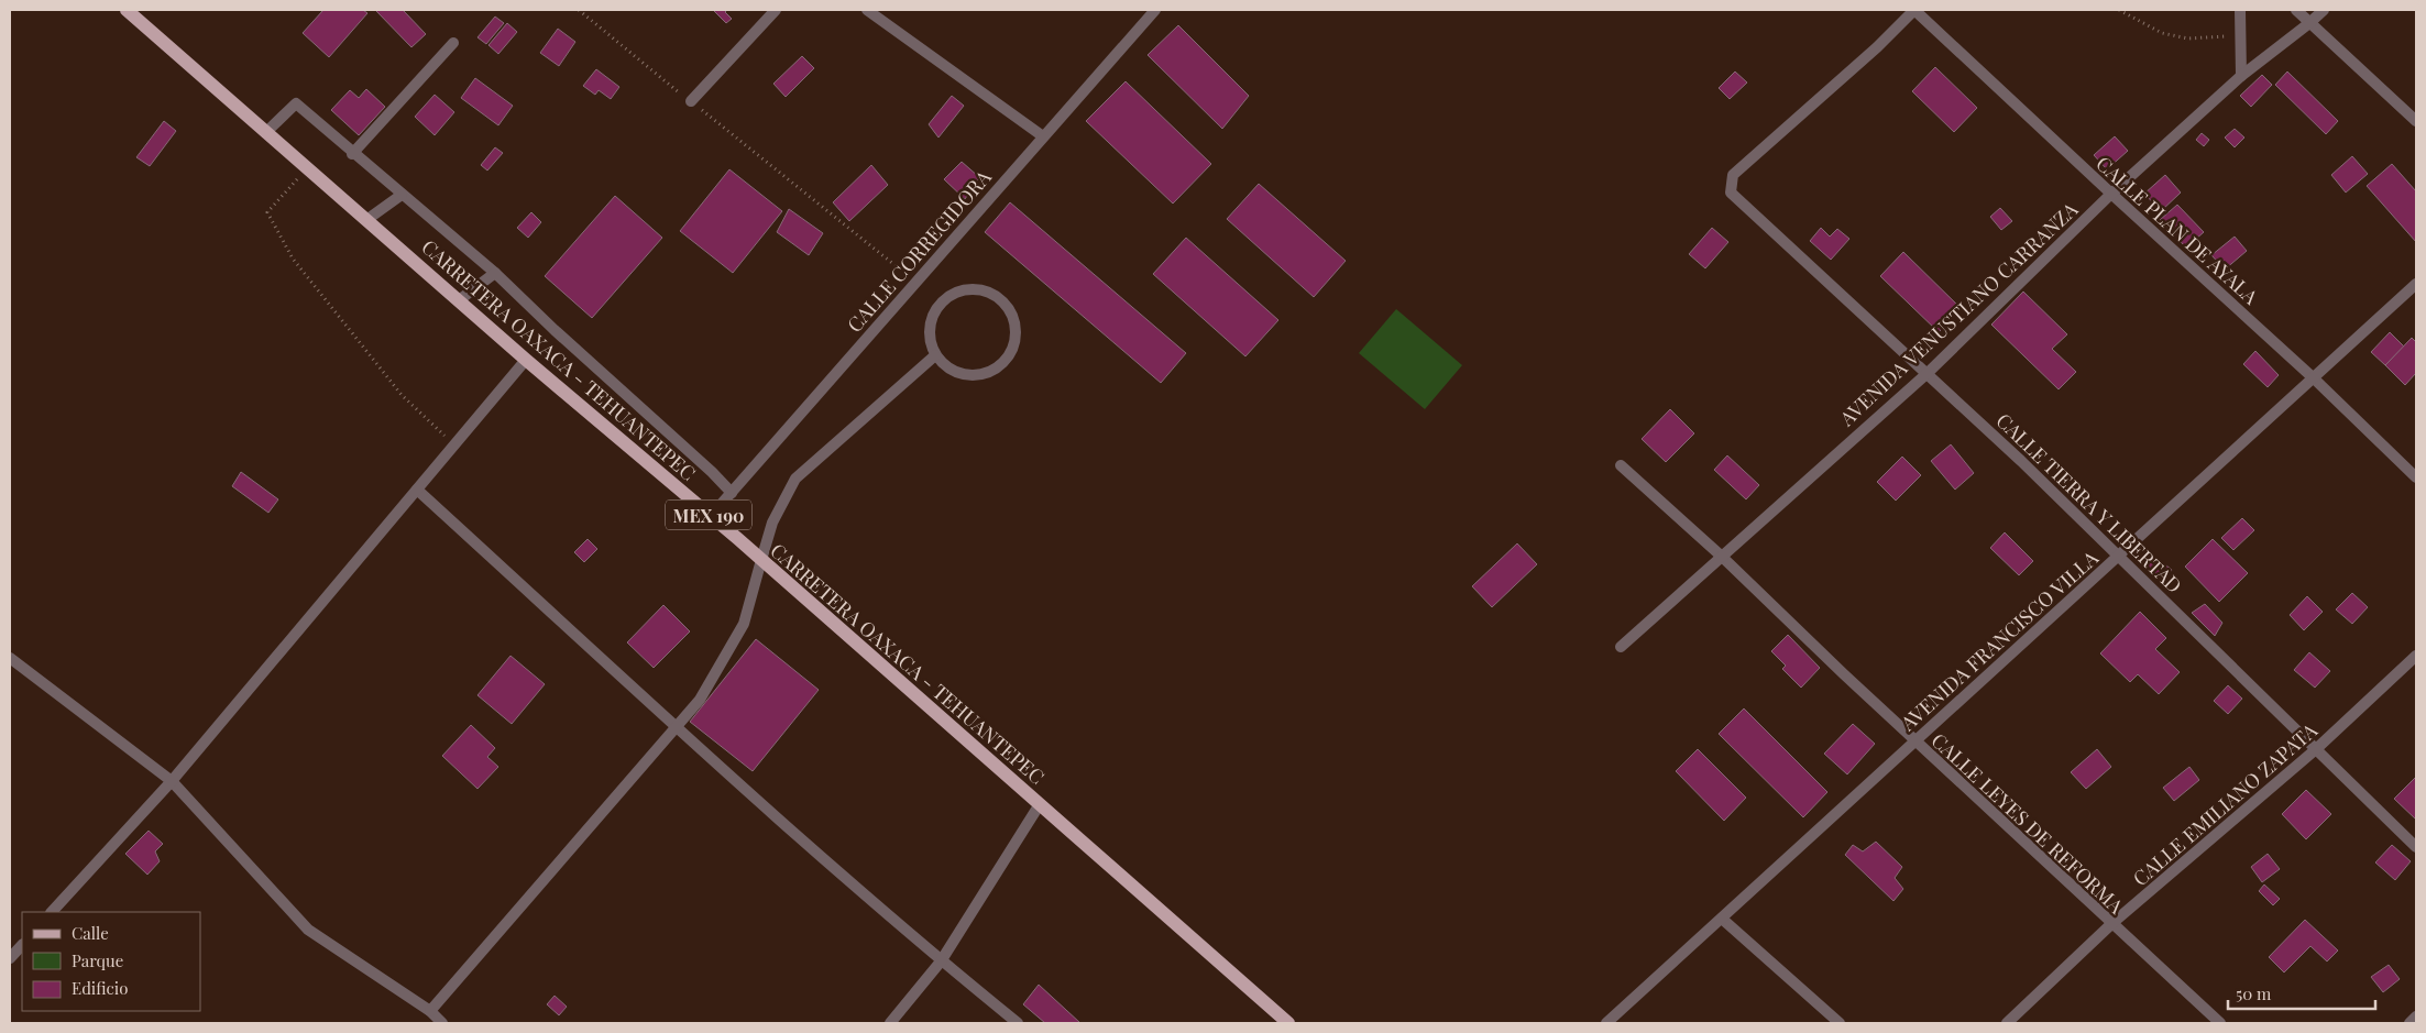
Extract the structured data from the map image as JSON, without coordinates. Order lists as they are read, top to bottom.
{
  "streets": {
    "main road": ["CARRETERA OAXACA - TEHUANTEPEC", "MEX 190"],
    "street": [
      "CALLE PLAN DE AYALA",
      "CALLE CORREGIDORA",
      "AVENIDA VENUSTIANO CARRANZA",
      "CALLE TIERRA Y LIBERTAD",
      "AVENIDA FRANCISCO VILLA",
      "CALLE EMILIANO ZAPATA",
      "CALLE LEYES DE REFORMA"
    ]
  },
  "crossings": [
    ["CALLE PLAN DE AYALA", "AVENIDA VENUSTIANO CARRANZA"],
    ["CALLE PLAN DE AYALA", "CALLE TIERRA Y LIBERTAD"],
    ["CALLE PLAN DE AYALA", "AVENIDA FRANCISCO VILLA"],
    ["CALLE CORREGIDORA", "CARRETERA OAXACA - TEHUANTEPEC"],
    ["AVENIDA VENUSTIANO CARRANZA", "CALLE TIERRA Y LIBERTAD"],
    ["AVENIDA VENUSTIANO CARRANZA", "CALLE LEYES DE REFORMA"],
    ["CALLE TIERRA Y LIBERTAD", "AVENIDA FRANCISCO VILLA"],
    ["CALLE TIERRA Y LIBERTAD", "CALLE EMILIANO ZAPATA"],
    ["AVENIDA FRANCISCO VILLA", "CALLE LEYES DE REFORMA"],
    ["CALLE EMILIANO ZAPATA", "CALLE LEYES DE REFORMA"]
  ],
  "legend": ["Calle", "Parque", "Edificio"],
  "scale_bar": "50 m"
}
